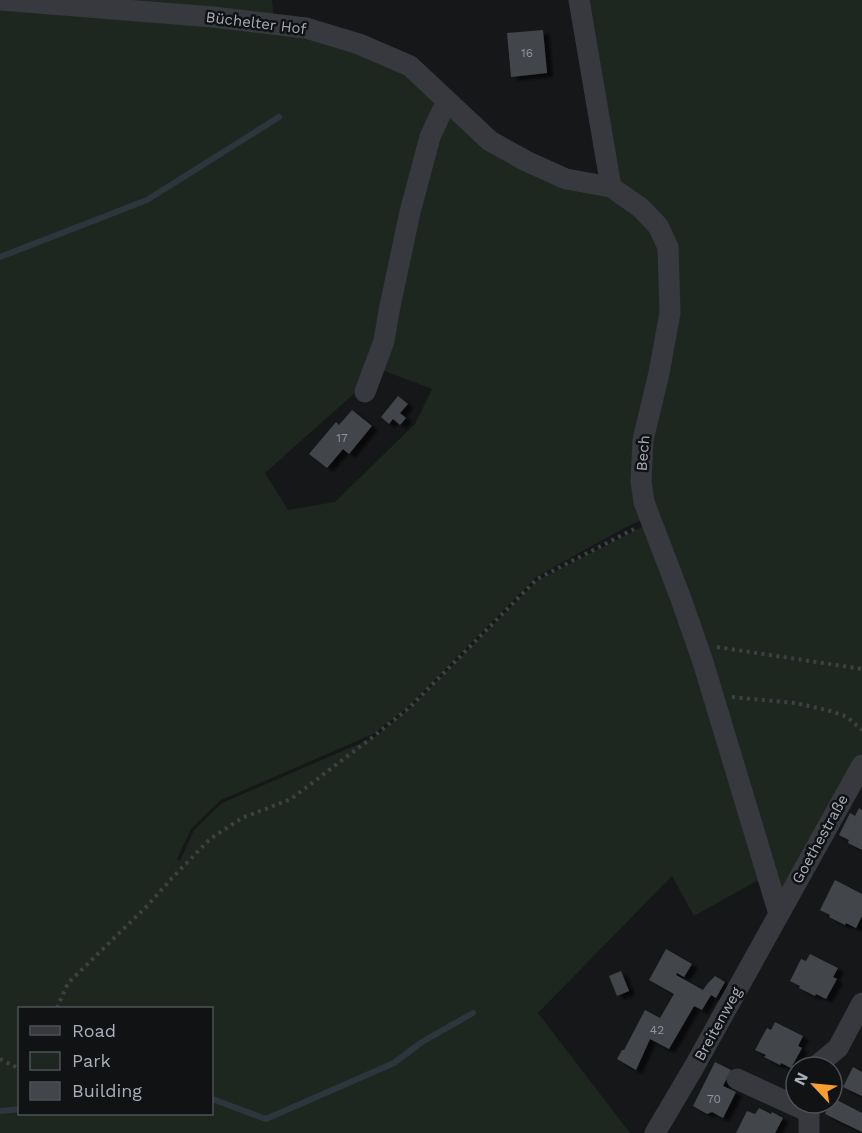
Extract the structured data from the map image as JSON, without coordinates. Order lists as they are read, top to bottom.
{
  "streets": {
    "street": [
      "Büchelter Hof",
      "Bech",
      "Goethestraße",
      "Breitenweg"
    ]
  },
  "crossings": [
    ["Büchelter Hof", "Bech"],
    ["Bech", "Goethestraße"],
    ["Bech", "Breitenweg"],
    ["Goethestraße", "Breitenweg"]
  ],
  "house_numbers": [
    "16",
    "17",
    "42",
    "70"
  ],
  "legend": ["Road", "Park", "Building"],
  "north": "top left"
}
